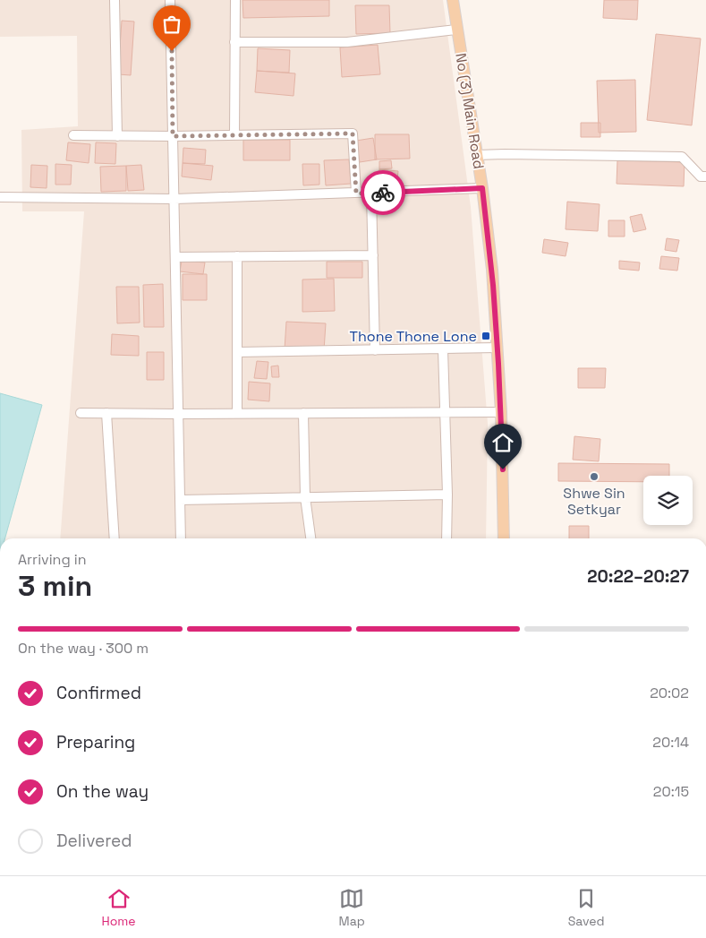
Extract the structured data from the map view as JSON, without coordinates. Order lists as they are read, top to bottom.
{
  "streets": {
    "main road": ["No (3) Main Road"]
  },
  "places": {
    "transit": ["Thone Thone Lone"],
    "other": ["Shwe Sin Setkyar"]
  },
  "page": {
    "heading": ["3 min", "Arriving in", "20:22–20:27"],
    "bar": "On the way · 300 m",
    "list": [
      ["Confirmed", "20:02"],
      ["Preparing", "20:14"],
      ["On the way", "20:15"],
      "Delivered"
    ],
    "tabs": ["Home", "Map", "Saved"]
  }
}
